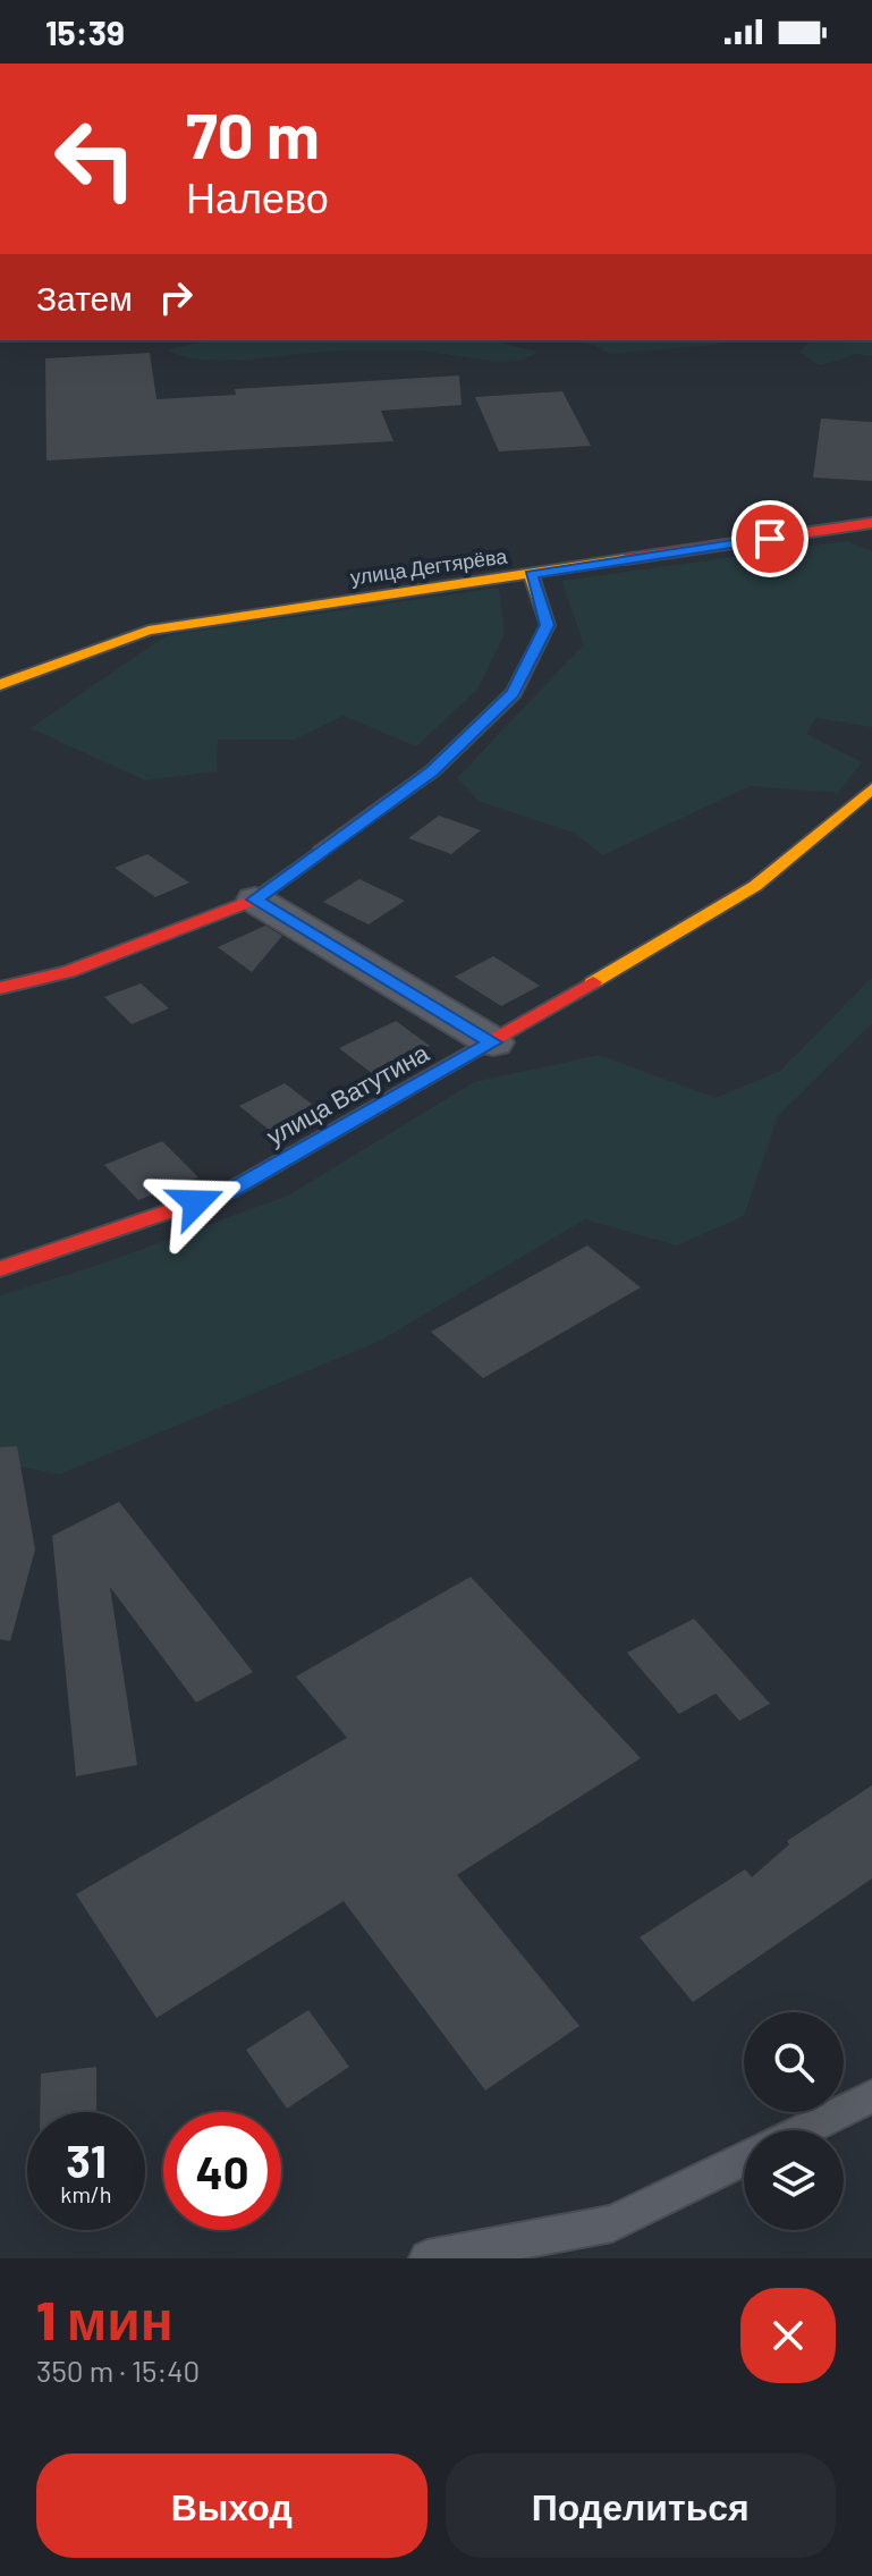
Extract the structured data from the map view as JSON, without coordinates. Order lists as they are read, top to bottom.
{
  "streets": {
    "street": ["улица Дегтярёва", "улица Ватутина"]
  },
  "page": {
    "status": "15:39",
    "turn": ["70 m", "Налево"],
    "then": "Затем",
    "speed": "31 km/h",
    "limit": "40",
    "heading": ["1 мин", "350 m · 15:40"],
    "buttons": ["Выход", "Поделиться"]
  }
}
